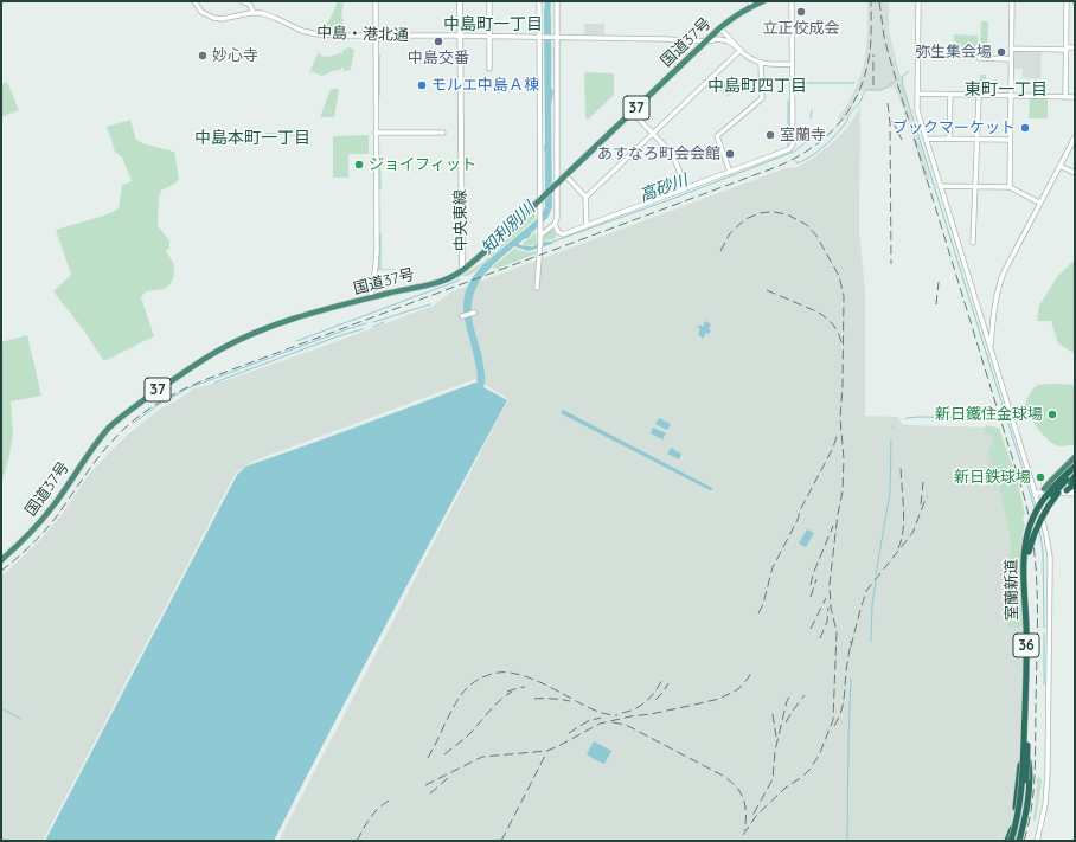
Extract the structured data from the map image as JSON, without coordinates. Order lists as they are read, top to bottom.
{
  "streets": {
    "highway": [
      "国道37号",
      "37",
      "室蘭新道",
      "36"
    ],
    "main road": ["中央東線"],
    "street": ["中島・港北通"]
  },
  "crossings": [
    ["中島・港北通", "中央東線"],
    ["国道37号", "中央東線"]
  ],
  "districts": [
    "中島町一丁目",
    "中島町四丁目",
    "東町一丁目",
    "中島本町一丁目"
  ],
  "water": ["高砂川", "知利別川"],
  "places": [
    "立正佼成会",
    "中島交番",
    "弥生集会場",
    "妙心寺",
    "モルエ中島Ａ棟",
    "ブックマーケット",
    "室蘭寺",
    "あすなろ町会会館",
    "ジョイフィット",
    "新日鐵住金球場",
    "新日鉄球場"
  ]
}
